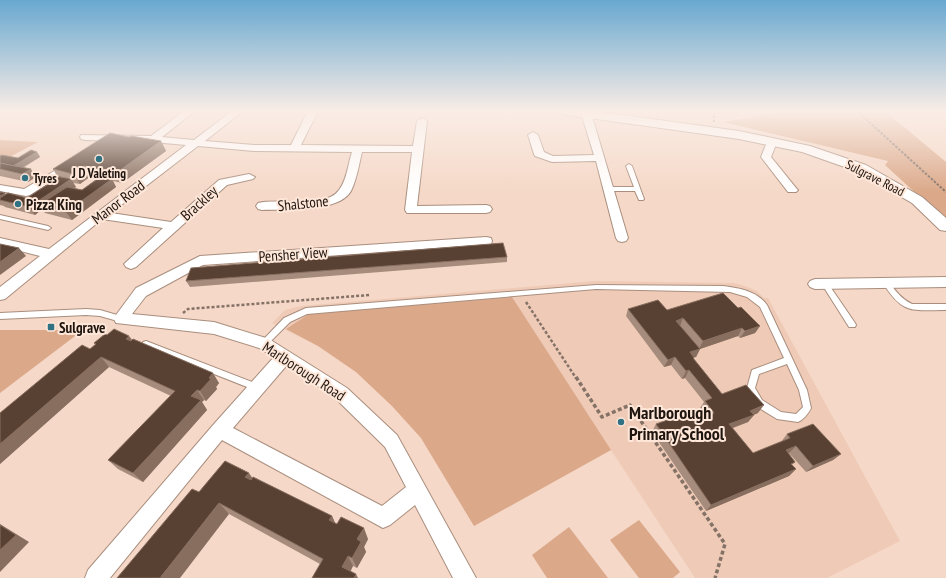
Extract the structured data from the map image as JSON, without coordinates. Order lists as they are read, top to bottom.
{
  "streets": {
    "street": [
      "Sulgrave Road",
      "Manor Road",
      "Brackley",
      "Shalstone",
      "Pensher View",
      "Marlborough Road"
    ]
  },
  "crossings": [
    ["Manor Road", "Brackley"],
    ["Pensher View", "Marlborough Road"]
  ],
  "places": {
    "other": [
      "J D Valeting",
      "Tyres",
      "Pizza King",
      "Marlborough Primary School"
    ],
    "transit": ["Sulgrave"]
  }
}
